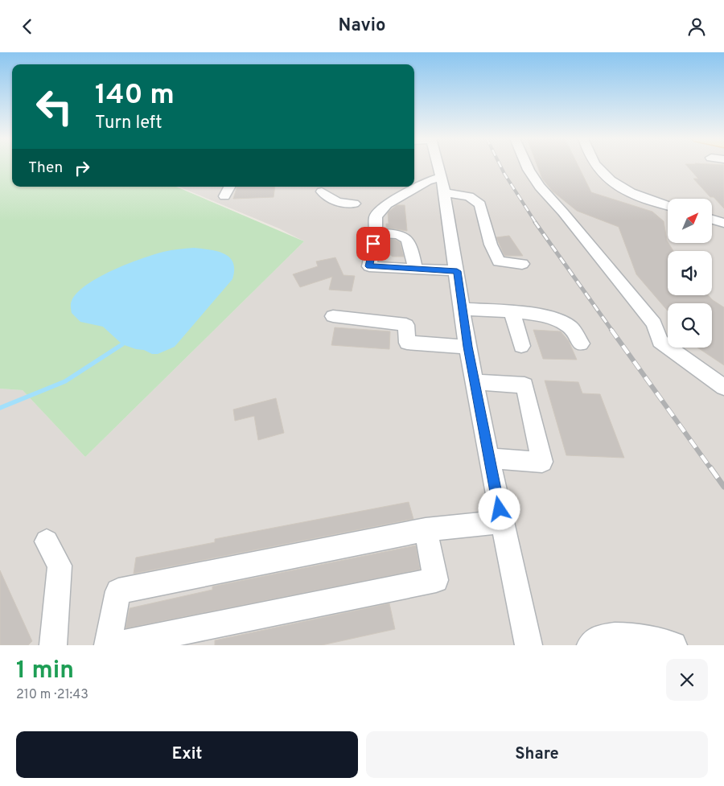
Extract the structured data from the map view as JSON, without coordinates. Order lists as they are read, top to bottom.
{
  "north": "top right",
  "page": {
    "header": "Navio",
    "turn": ["140 m", "Turn left"],
    "then": "Then",
    "heading": ["1 min", "210 m · 21:43"],
    "buttons": ["Exit", "Share"]
  }
}
